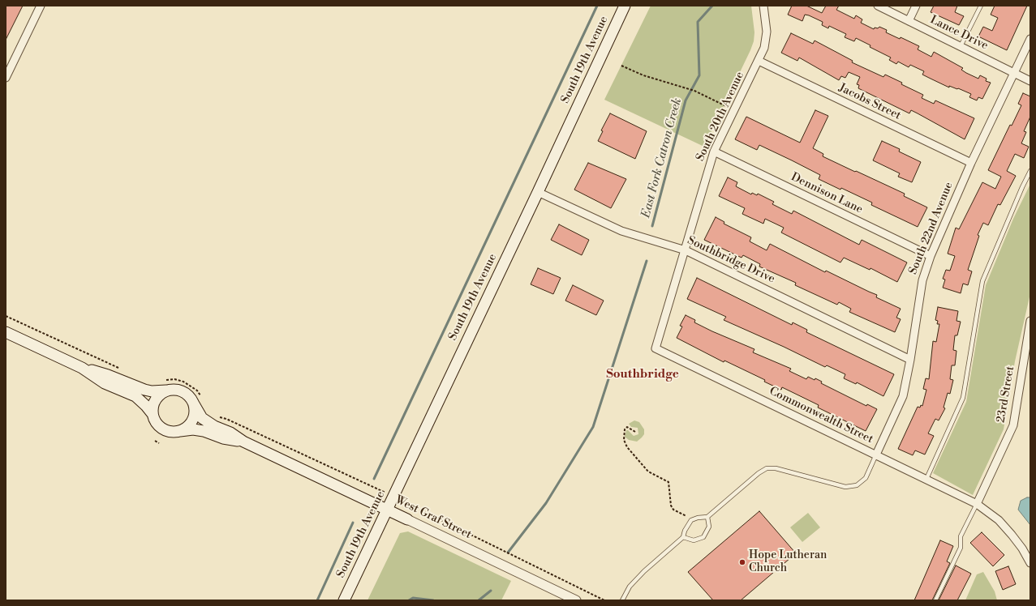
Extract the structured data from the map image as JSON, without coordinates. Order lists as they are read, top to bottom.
{
  "streets": {
    "main road": ["South 19th Avenue", "West Graf Street"],
    "street": [
      "Lance Drive",
      "Jacobs Street",
      "South 20th Avenue",
      "Dennison Lane",
      "South 22nd Avenue",
      "Southbridge Drive",
      "23rd Street",
      "Commonwealth Street"
    ]
  },
  "crossings": [
    ["Lance Drive", "South 22nd Avenue"],
    ["South 19th Avenue", "Southbridge Drive"],
    ["South 19th Avenue", "West Graf Street"],
    ["Jacobs Street", "South 20th Avenue"],
    ["Jacobs Street", "South 22nd Avenue"],
    ["South 20th Avenue", "Dennison Lane"],
    ["South 20th Avenue", "Southbridge Drive"],
    ["South 20th Avenue", "Commonwealth Street"],
    ["Dennison Lane", "South 22nd Avenue"],
    ["South 22nd Avenue", "Southbridge Drive"],
    ["South 22nd Avenue", "Commonwealth Street"],
    ["23rd Street", "Commonwealth Street"]
  ],
  "districts": ["Southbridge"],
  "water": ["East Fork Catron Creek"],
  "places": ["Hope Lutheran Church"]
}
